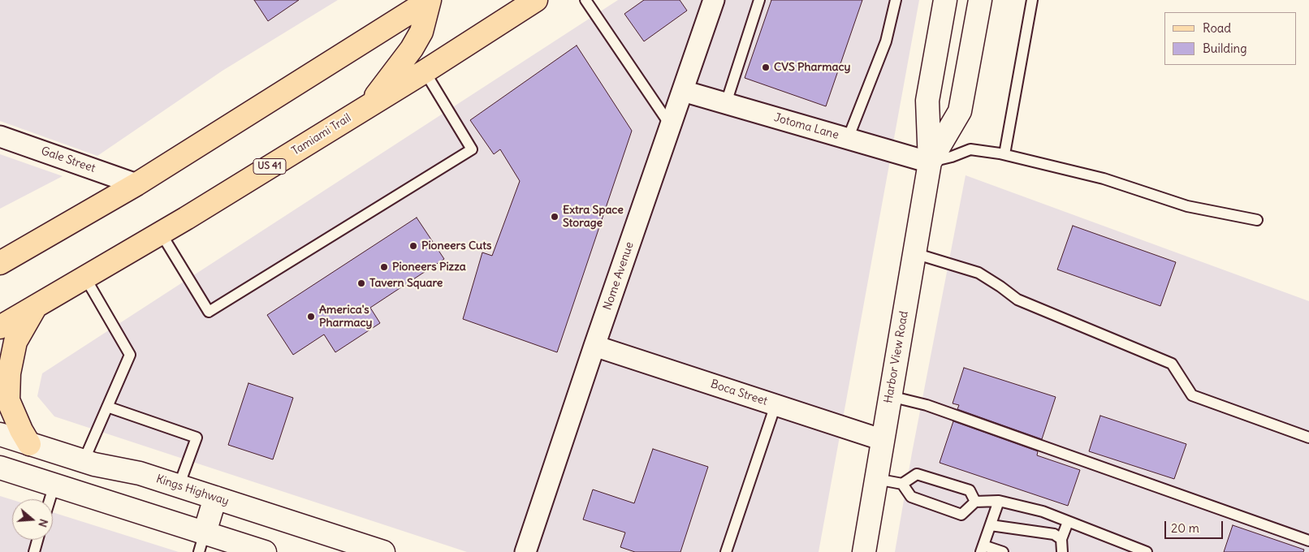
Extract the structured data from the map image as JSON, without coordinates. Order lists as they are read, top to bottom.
{
  "streets": {
    "main road": [
      "Tamiami Trail",
      "US 41",
      "Harbor View Road",
      "Kings Highway"
    ],
    "street": [
      "Jotoma Lane",
      "Gale Street",
      "Nome Avenue",
      "Boca Street"
    ]
  },
  "crossings": [
    ["Jotoma Lane", "Nome Avenue"],
    ["Jotoma Lane", "Harbor View Road"],
    ["Nome Avenue", "Boca Street"],
    ["Harbor View Road", "Boca Street"]
  ],
  "places": [
    "CVS Pharmacy",
    "Extra Space Storage",
    "Pioneers Cuts",
    "Pioneers Pizza",
    "Tavern Square",
    "America's Pharmacy"
  ],
  "legend": ["Road", "Building"],
  "scale_bar": "20 m",
  "north": "right"
}
